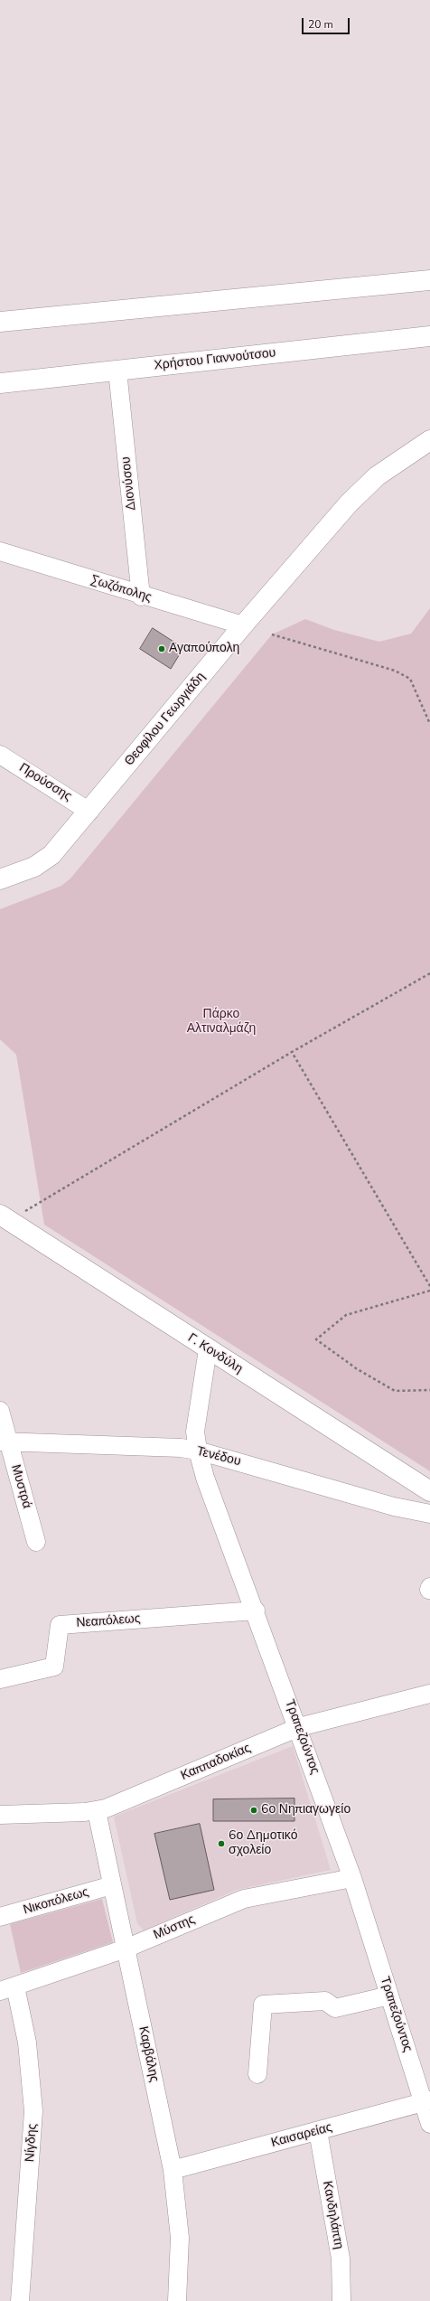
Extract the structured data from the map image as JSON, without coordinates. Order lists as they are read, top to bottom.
{
  "streets": {
    "street": [
      "Χρήστου Γιαννούτσου",
      "Διονύσου",
      "Σωζόπολης",
      "Θεοφίλου Γεωργιάδη",
      "Προύσσης",
      "Γ. Κονδύλη",
      "Τενέδου",
      "Μυστρά",
      "Νεαπόλεως",
      "Τραπεζούντος",
      "Καππαδοκίας",
      "Νικοπόλεως",
      "Μύστης",
      "Καρβάλης",
      "Καισαρείας",
      "Νίγδης",
      "Κανδηλάπτη"
    ]
  },
  "crossings": [
    ["Χρήστου Γιαννούτσου", "Διονύσου"],
    ["Διονύσου", "Σωζόπολης"],
    ["Σωζόπολης", "Θεοφίλου Γεωργιάδη"],
    ["Θεοφίλου Γεωργιάδη", "Προύσσης"],
    ["Γ. Κονδύλη", "Τραπεζούντος"],
    ["Τενέδου", "Μυστρά"],
    ["Τενέδου", "Τραπεζούντος"],
    ["Νεαπόλεως", "Τραπεζούντος"],
    ["Τραπεζούντος", "Καππαδοκίας"],
    ["Τραπεζούντος", "Μύστης"],
    ["Τραπεζούντος", "Καισαρείας"],
    ["Καππαδοκίας", "Καρβάλης"],
    ["Νικοπόλεως", "Καρβάλης"],
    ["Μύστης", "Καρβάλης"],
    ["Μύστης", "Νίγδης"],
    ["Καρβάλης", "Καισαρείας"],
    ["Καισαρείας", "Κανδηλάπτη"]
  ],
  "parks": ["Πάρκο Αλτιναλμάζη"],
  "places": ["Αγαπούπολη", "6ο Νηπιαγωγείο", "6ο Δημοτικό σχολείο"],
  "scale_bar": "20 m"
}
